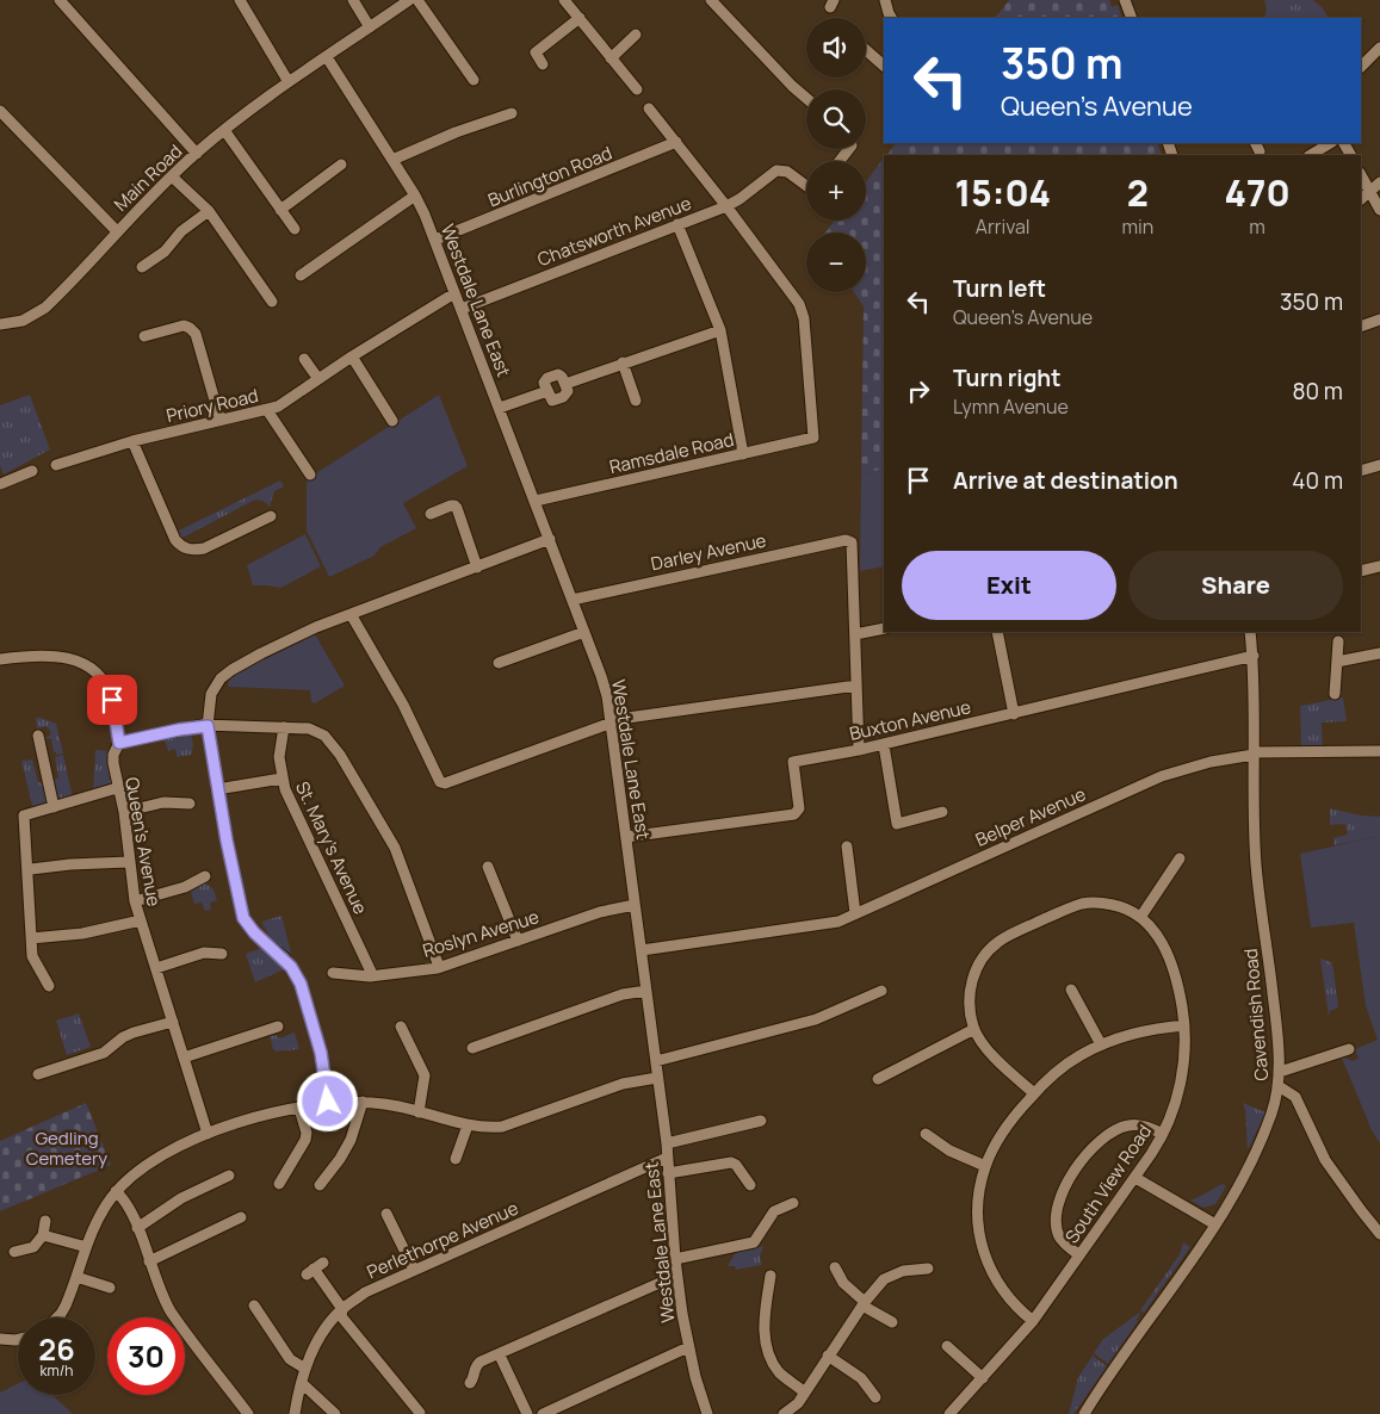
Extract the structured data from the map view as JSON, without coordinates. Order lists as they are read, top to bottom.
{
  "streets": {
    "street": [
      "Burlington Road",
      "Main Road",
      "Chatsworth Avenue",
      "Westdale Lane East",
      "Priory Road",
      "Ramsdale Road",
      "Darley Avenue",
      "Buxton Avenue",
      "Belper Avenue",
      "Queen's Avenue",
      "St. Mary's Avenue",
      "Roslyn Avenue",
      "Cavendish Road",
      "South View Road",
      "Perlethorpe Avenue"
    ]
  },
  "crossings": [
    ["Burlington Road", "Westdale Lane East"],
    ["Main Road", "Westdale Lane East"],
    ["Chatsworth Avenue", "Westdale Lane East"],
    ["Chatsworth Avenue", "Ramsdale Road"],
    ["Westdale Lane East", "Priory Road"],
    ["Westdale Lane East", "Ramsdale Road"],
    ["Westdale Lane East", "Darley Avenue"],
    ["Westdale Lane East", "Buxton Avenue"],
    ["Westdale Lane East", "Belper Avenue"],
    ["Westdale Lane East", "Roslyn Avenue"],
    ["Westdale Lane East", "Perlethorpe Avenue"],
    ["Buxton Avenue", "Cavendish Road"],
    ["Belper Avenue", "Cavendish Road"],
    ["St. Mary's Avenue", "Roslyn Avenue"]
  ],
  "parks": ["Gedling Cemetery"],
  "page": {
    "map_buttons": ["+", "−"],
    "turn": ["350 m", "Queen's Avenue"],
    "eta": [
      "15:04",
      "Arrival",
      "2",
      "min",
      "470",
      "m"
    ],
    "list": [
      {
        "name": "Turn left",
        "note": "Queen's Avenue",
        "value": "350 m"
      },
      {
        "name": "Turn right",
        "note": "Lymn Avenue",
        "value": "80 m"
      },
      {
        "name": "Arrive at destination",
        "value": "40 m"
      }
    ],
    "buttons": ["Exit", "Share"],
    "speed": "26 km/h",
    "limit": "30"
  }
}
